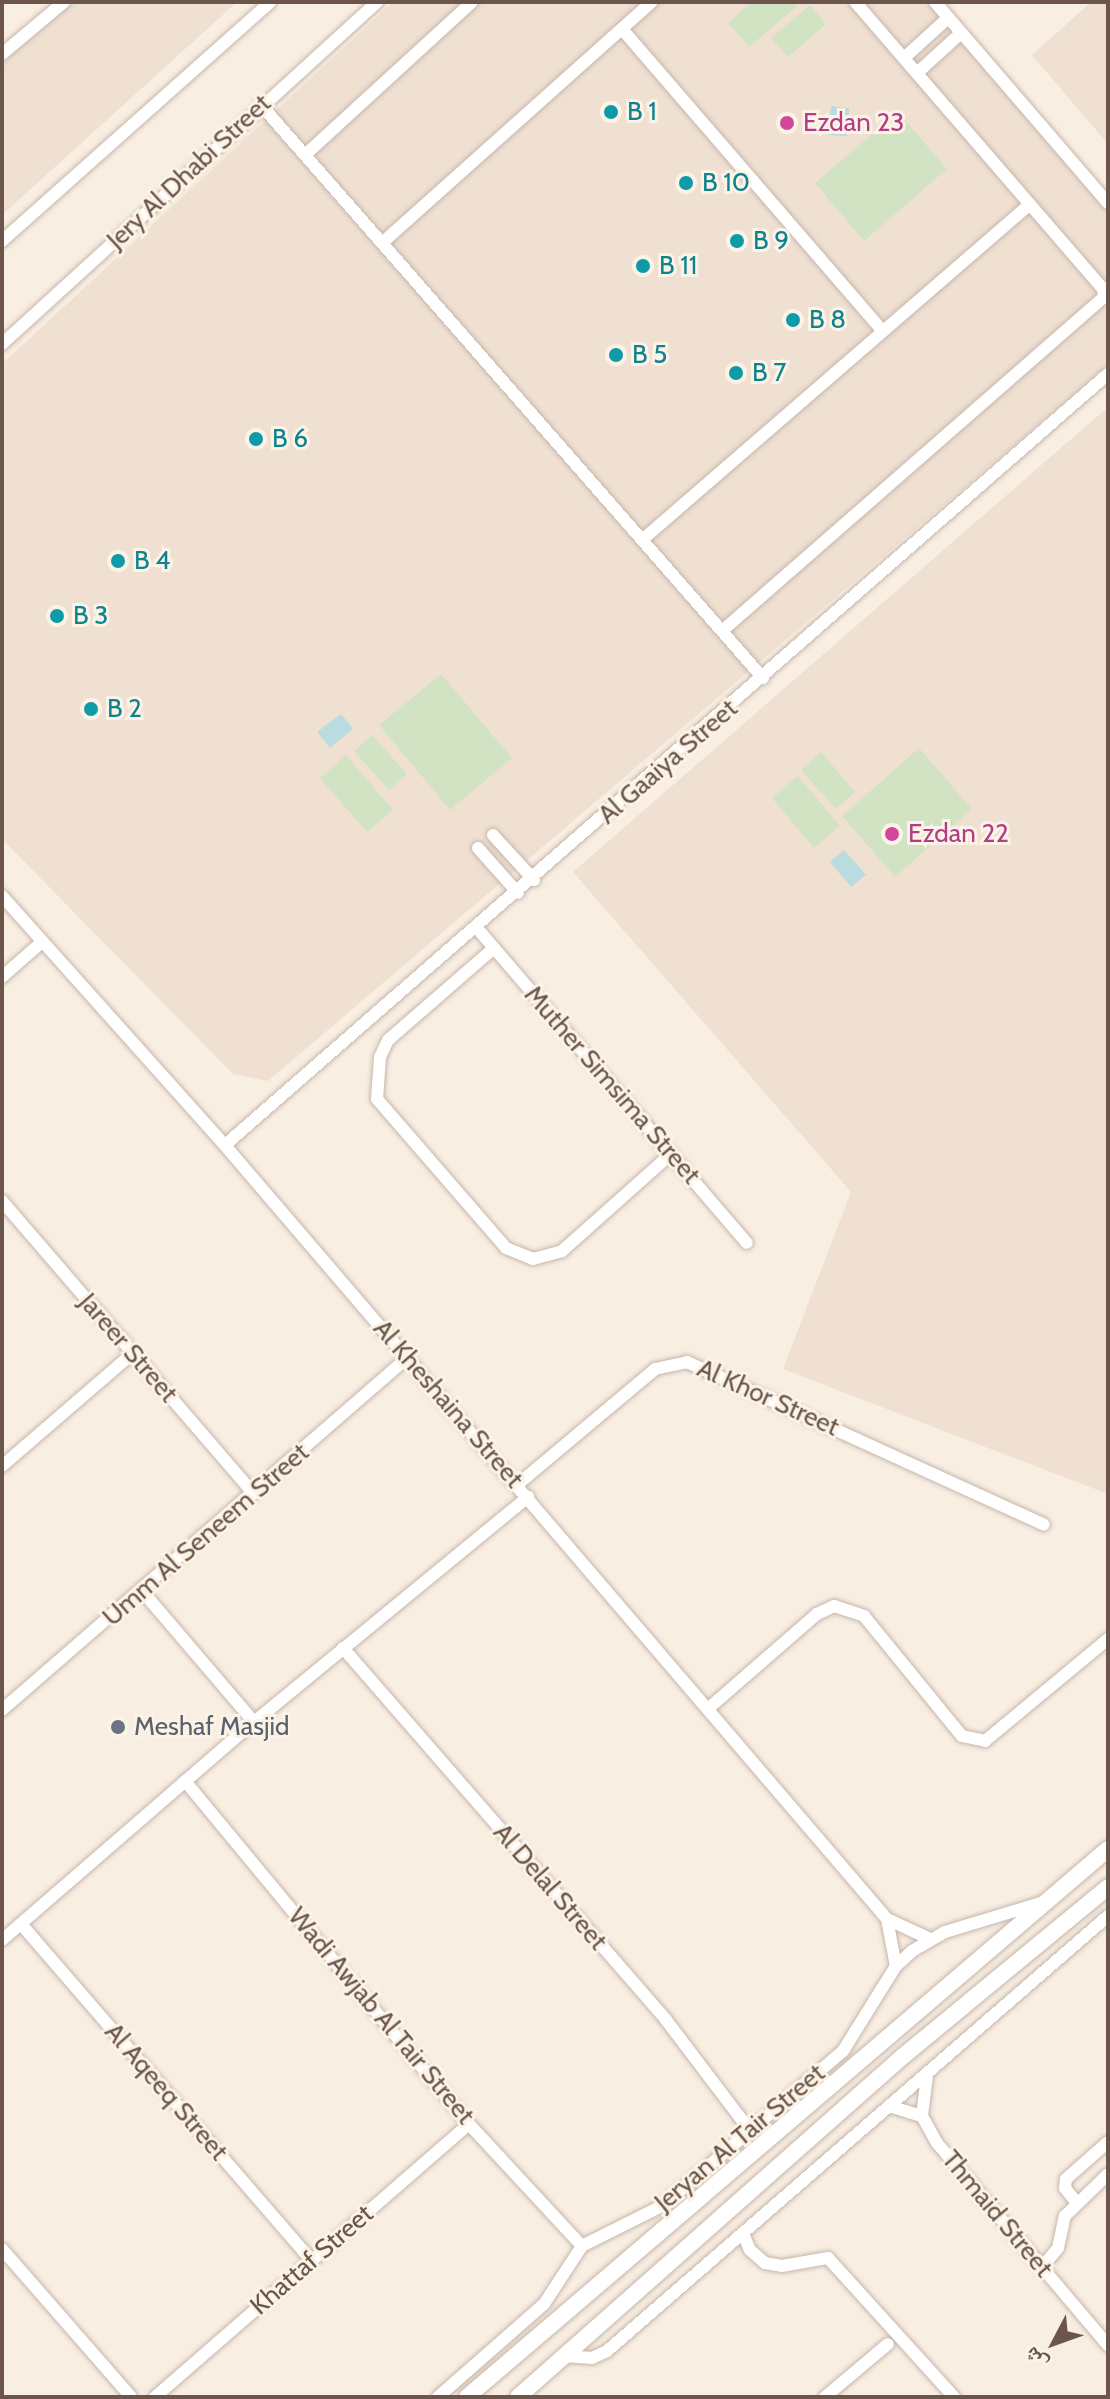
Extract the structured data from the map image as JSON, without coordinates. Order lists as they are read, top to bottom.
{
  "streets": {
    "street": [
      "Jery Al Dhabi Street",
      "Al Gaaiya Street",
      "Muther Simsima Street",
      "Jareer Street",
      "Al Khor Street",
      "Al Kheshaina Street",
      "Umm Al Seneem Street",
      "Al Delal Street",
      "Wadi Awjab Al Tair Street",
      "Al Aqeeq Street",
      "Jeryan Al Tair Street",
      "Thmaid Street",
      "Khattaf Street"
    ]
  },
  "crossings": [
    ["Al Gaaiya Street", "Muther Simsima Street"],
    ["Al Gaaiya Street", "Al Kheshaina Street"],
    ["Jareer Street", "Umm Al Seneem Street"],
    ["Al Khor Street", "Al Kheshaina Street"],
    ["Al Kheshaina Street", "Umm Al Seneem Street"],
    ["Al Kheshaina Street", "Jeryan Al Tair Street"],
    ["Al Delal Street", "Jeryan Al Tair Street"],
    ["Wadi Awjab Al Tair Street", "Jeryan Al Tair Street"],
    ["Wadi Awjab Al Tair Street", "Khattaf Street"],
    ["Al Aqeeq Street", "Khattaf Street"]
  ],
  "places": [
    "B 1",
    "Ezdan 23",
    "B 10",
    "B 9",
    "B 11",
    "B 8",
    "B 5",
    "B 7",
    "B 6",
    "B 4",
    "B 3",
    "B 2",
    "Ezdan 22",
    "Meshaf Masjid"
  ],
  "north": "bottom left"
}
